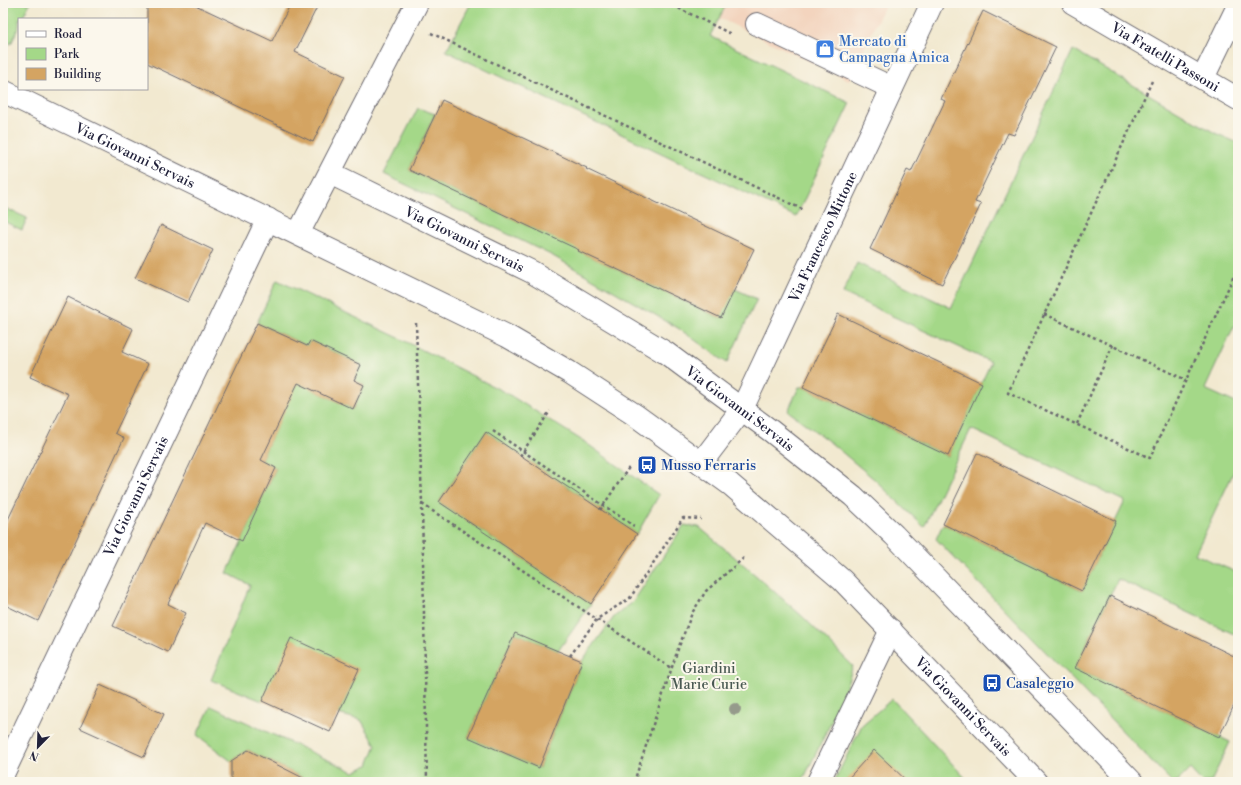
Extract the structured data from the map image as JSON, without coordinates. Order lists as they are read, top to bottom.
{
  "streets": {
    "street": ["Via Fratelli Passoni", "Via Giovanni Servais", "Via Francesco Mittone"]
  },
  "crossings": [
    ["Via Giovanni Servais", "Via Francesco Mittone"]
  ],
  "parks": ["Giardini Marie Curie"],
  "places": {
    "shop": ["Mercato di Campagna Amica"],
    "bus stop": ["Musso Ferraris", "Casaleggio"]
  },
  "legend": ["Road", "Park", "Building"],
  "north": "bottom left"
}
